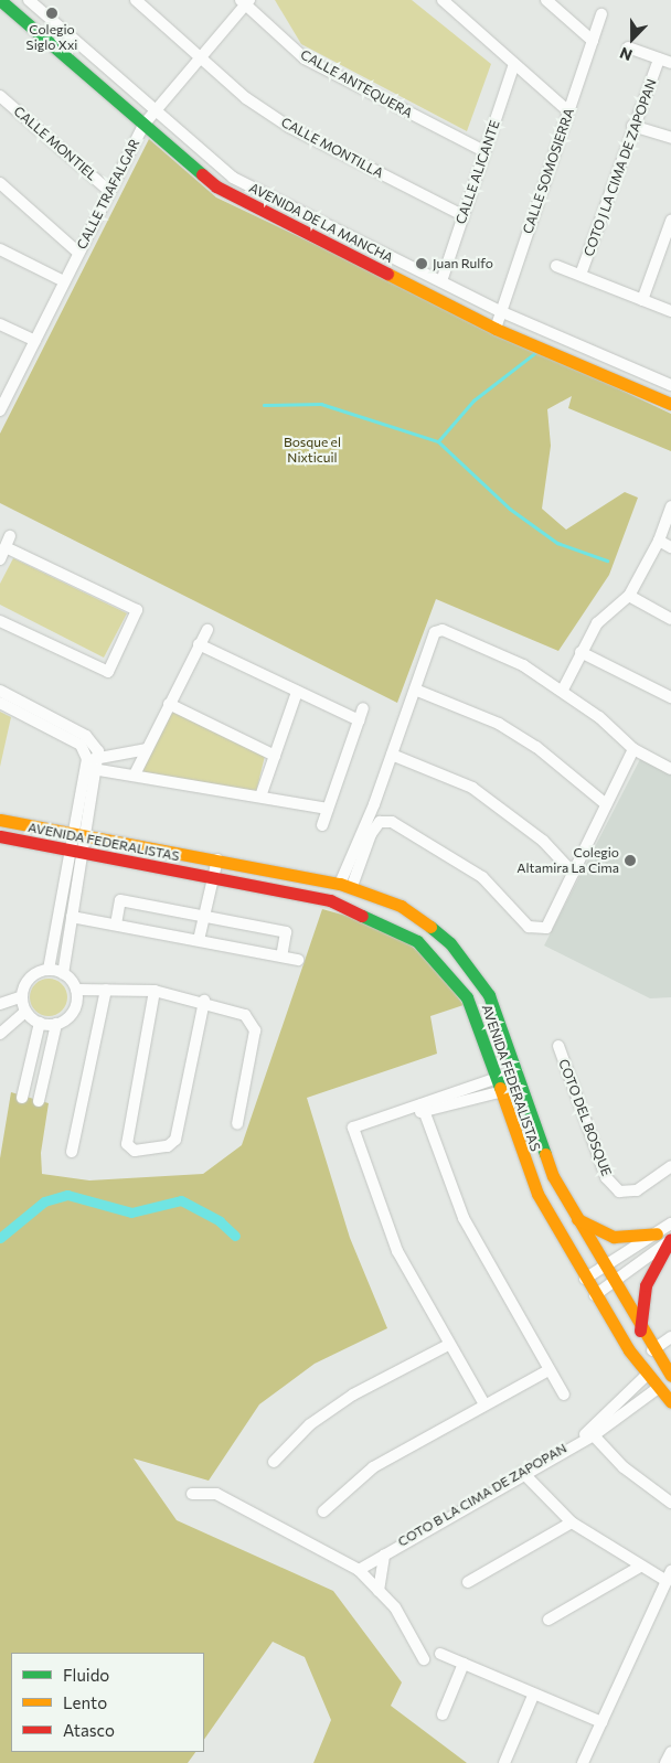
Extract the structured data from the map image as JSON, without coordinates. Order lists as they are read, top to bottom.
{
  "streets": {
    "street": [
      "CALLE ANTEQUERA",
      "CALLE MONTIEL",
      "CALLE MONTILLA",
      "COTO J LA CIMA DE ZAPOPAN",
      "CALLE SOMOSIERRA",
      "CALLE ALICANTE",
      "CALLE TRAFALGAR",
      "AVENIDA DE LA MANCHA",
      "AVENIDA FEDERALISTAS",
      "COTO DEL BOSQUE",
      "COTO B LA CIMA DE ZAPOPAN"
    ]
  },
  "crossings": [
    ["CALLE ANTEQUERA", "CALLE ALICANTE"],
    ["CALLE ANTEQUERA", "CALLE TRAFALGAR"],
    ["CALLE MONTIEL", "CALLE TRAFALGAR"],
    ["CALLE MONTILLA", "CALLE ALICANTE"],
    ["CALLE MONTILLA", "CALLE TRAFALGAR"],
    ["CALLE SOMOSIERRA", "AVENIDA DE LA MANCHA"],
    ["CALLE ALICANTE", "AVENIDA DE LA MANCHA"],
    ["CALLE TRAFALGAR", "AVENIDA DE LA MANCHA"],
    ["AVENIDA FEDERALISTAS", "COTO B LA CIMA DE ZAPOPAN"]
  ],
  "parks": ["Bosque el Nixticuil"],
  "places": ["Colegio Siglo Xxi", "Juan Rulfo", "Colegio Altamira La Cima"],
  "legend": ["Fluido", "Lento", "Atasco"],
  "north": "bottom"
}
